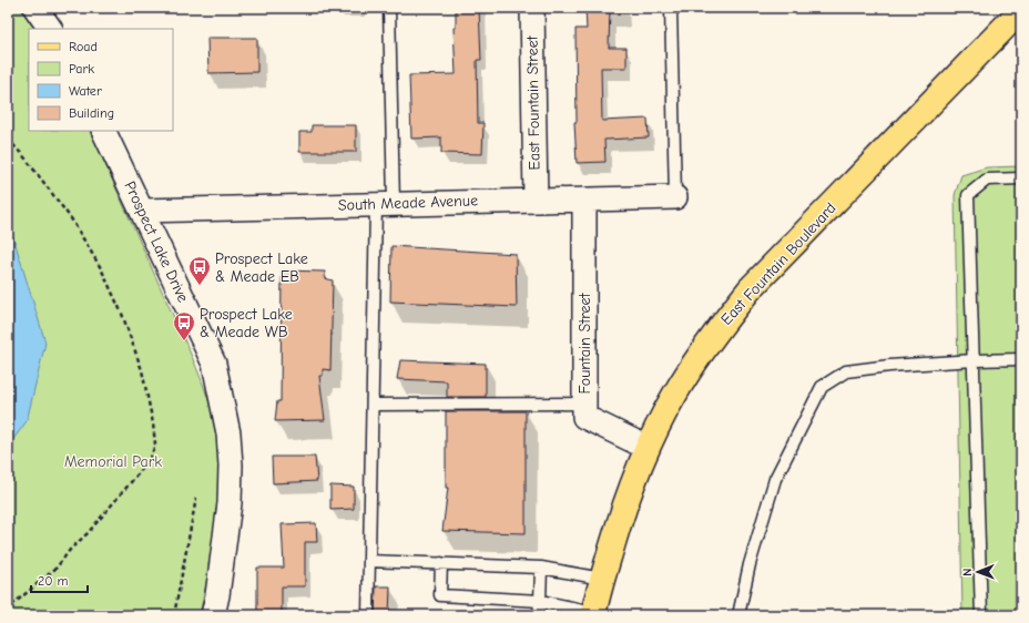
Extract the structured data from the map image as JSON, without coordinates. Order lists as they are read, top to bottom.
{
  "streets": {
    "main road": ["East Fountain Boulevard"],
    "street": [
      "East Fountain Street",
      "South Meade Avenue",
      "Prospect Lake Drive",
      "Fountain Street"
    ]
  },
  "crossings": [
    ["East Fountain Street", "South Meade Avenue"],
    ["South Meade Avenue", "Prospect Lake Drive"],
    ["South Meade Avenue", "Fountain Street"],
    ["East Fountain Boulevard", "Fountain Street"]
  ],
  "parks": ["Memorial Park"],
  "places": {
    "bus stop": ["Prospect Lake & Meade EB", "Prospect Lake & Meade WB"]
  },
  "legend": [
    "Road",
    "Park",
    "Water",
    "Building"
  ],
  "scale_bar": "20 m",
  "north": "left"
}
